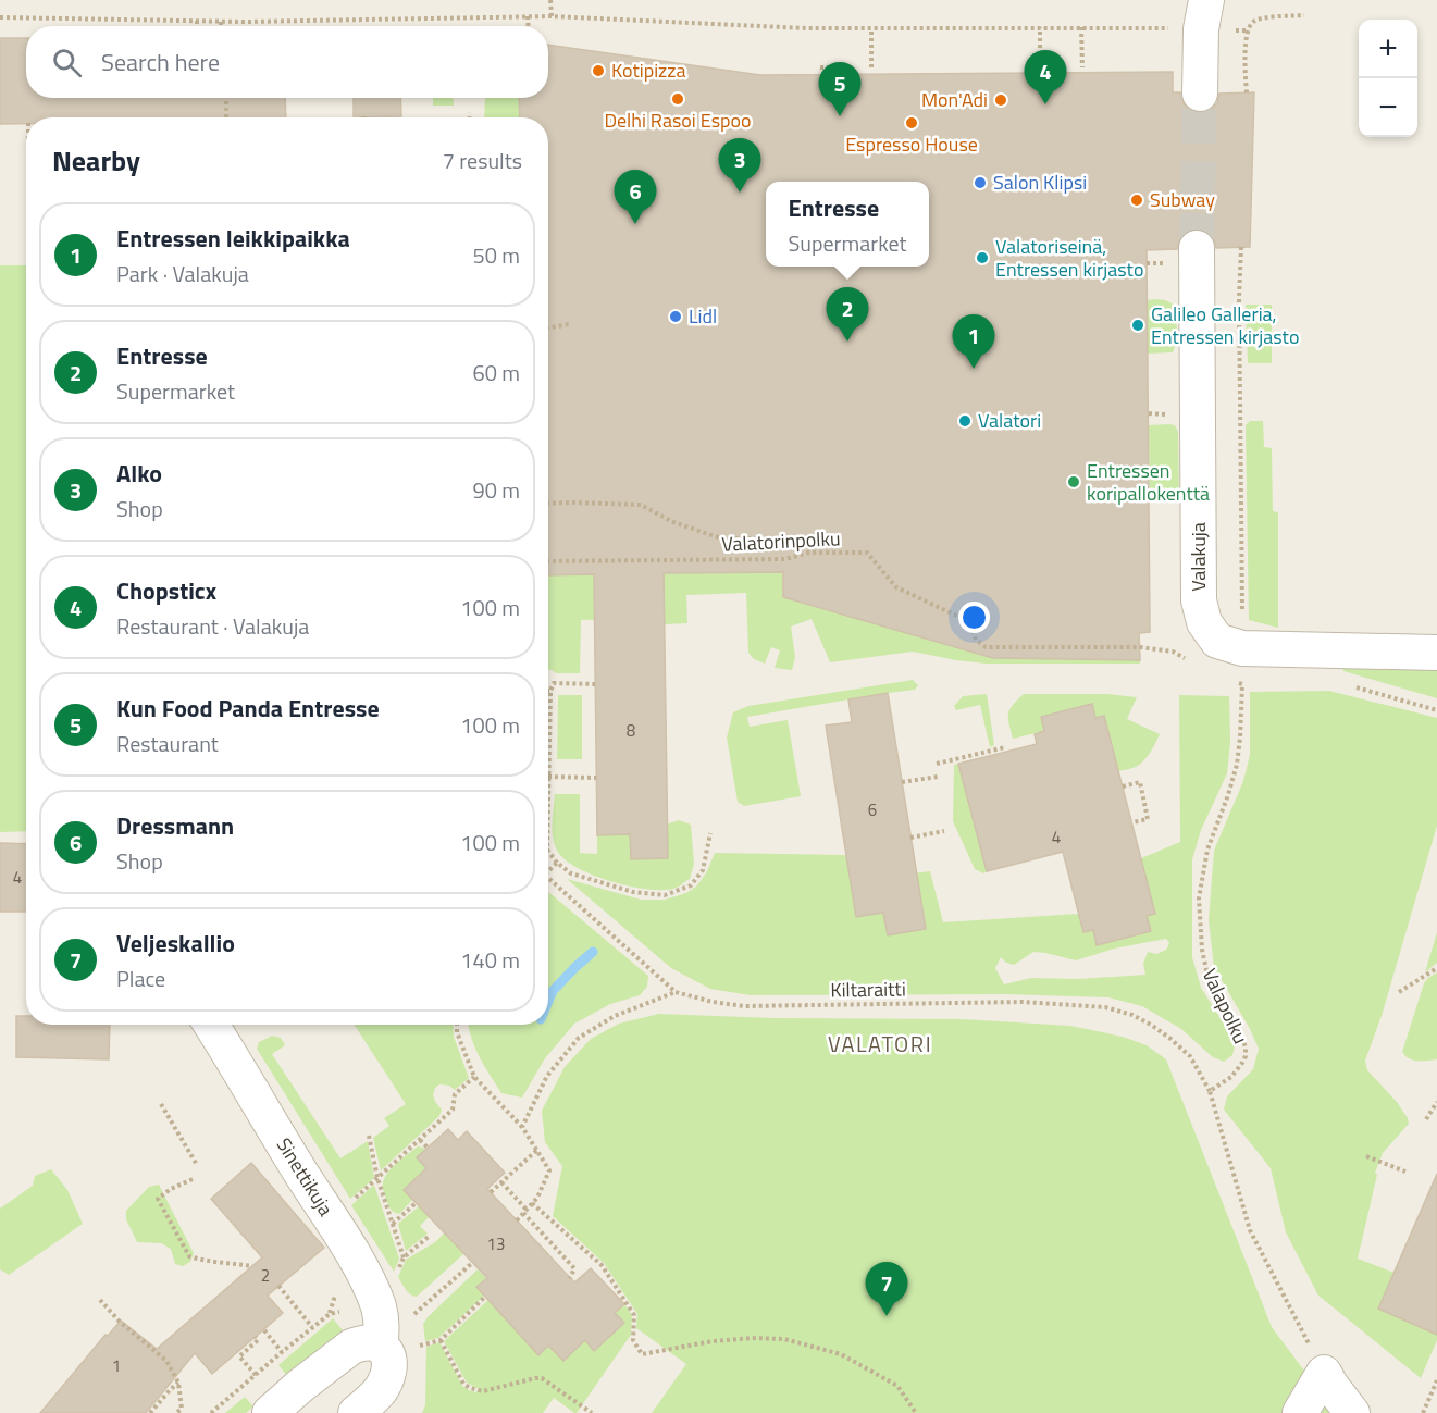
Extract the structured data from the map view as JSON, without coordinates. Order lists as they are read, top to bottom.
{
  "streets": {
    "street": ["Valakuja", "Sinettikuja"],
    "path": ["Valatorinpolku", "Kiltaraitti", "Valapolku"]
  },
  "crossings": [
    ["Valakuja", "Valapolku"],
    ["Kiltaraitti", "Valapolku"]
  ],
  "districts": ["VALATORI"],
  "places": [
    "Kotipizza",
    "Delhi Rasoi Espoo",
    "Mon'Adi",
    "Espresso House",
    "Salon Klipsi",
    "Subway",
    "Valatoriseinä, Entressen kirjasto",
    "Lidl",
    "Galileo Galleria, Entressen kirjasto",
    "Valatori",
    "Entressen koripallokenttä"
  ],
  "house_numbers": [
    "8",
    "6",
    "4",
    "4",
    "13",
    "2",
    "1"
  ],
  "page": {
    "map_buttons": ["+", "−"],
    "search": "Search here",
    "pins": [
      "4",
      "5",
      "3",
      "6",
      "2",
      "1",
      "7"
    ],
    "heading": ["Nearby", "7 results"],
    "popup": ["Entresse", "Supermarket"],
    "list": [
      {
        "mark": "1",
        "name": "Entressen leikkipaikka",
        "note": "Park · Valakuja",
        "value": "50 m"
      },
      {
        "mark": "2",
        "name": "Entresse",
        "note": "Supermarket",
        "value": "60 m"
      },
      {
        "mark": "3",
        "name": "Alko",
        "note": "Shop",
        "value": "90 m"
      },
      {
        "mark": "4",
        "name": "Chopsticx",
        "note": "Restaurant · Valakuja",
        "value": "100 m"
      },
      {
        "mark": "5",
        "name": "Kun Food Panda Entresse",
        "note": "Restaurant",
        "value": "100 m"
      },
      {
        "mark": "6",
        "name": "Dressmann",
        "note": "Shop",
        "value": "100 m"
      },
      {
        "mark": "7",
        "name": "Veljeskallio",
        "note": "Place",
        "value": "140 m"
      }
    ]
  }
}
